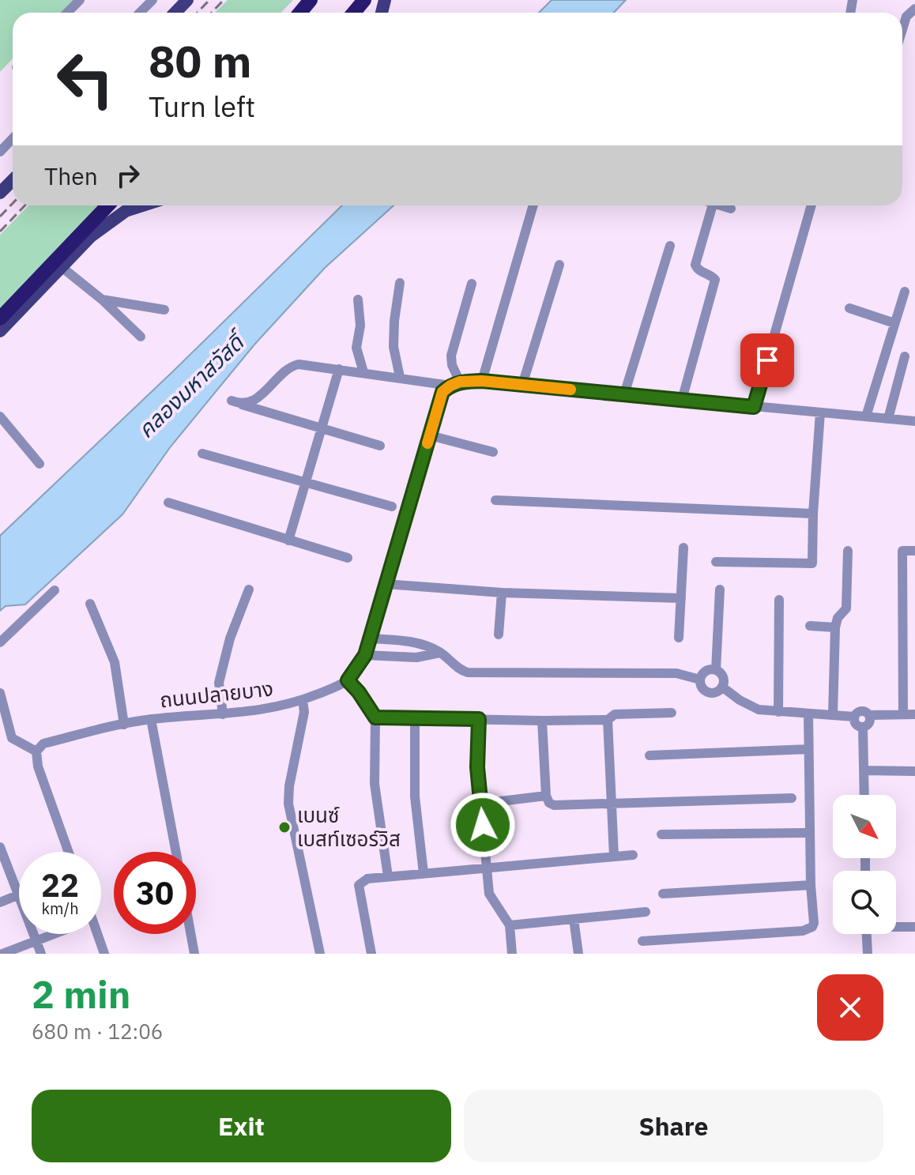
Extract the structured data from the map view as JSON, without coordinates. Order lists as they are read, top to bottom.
{
  "streets": {
    "street": ["ถนนปลายบาง"]
  },
  "water": ["คลองมหาสวัสดิ์"],
  "places": ["เบนซ์ เบสท์เซอร์วิส"],
  "north": "bottom right",
  "page": {
    "turn": ["80 m", "Turn left"],
    "then": "Then",
    "speed": "22 km/h",
    "limit": "30",
    "heading": ["2 min", "680 m · 12:06"],
    "buttons": ["Exit", "Share"]
  }
}
